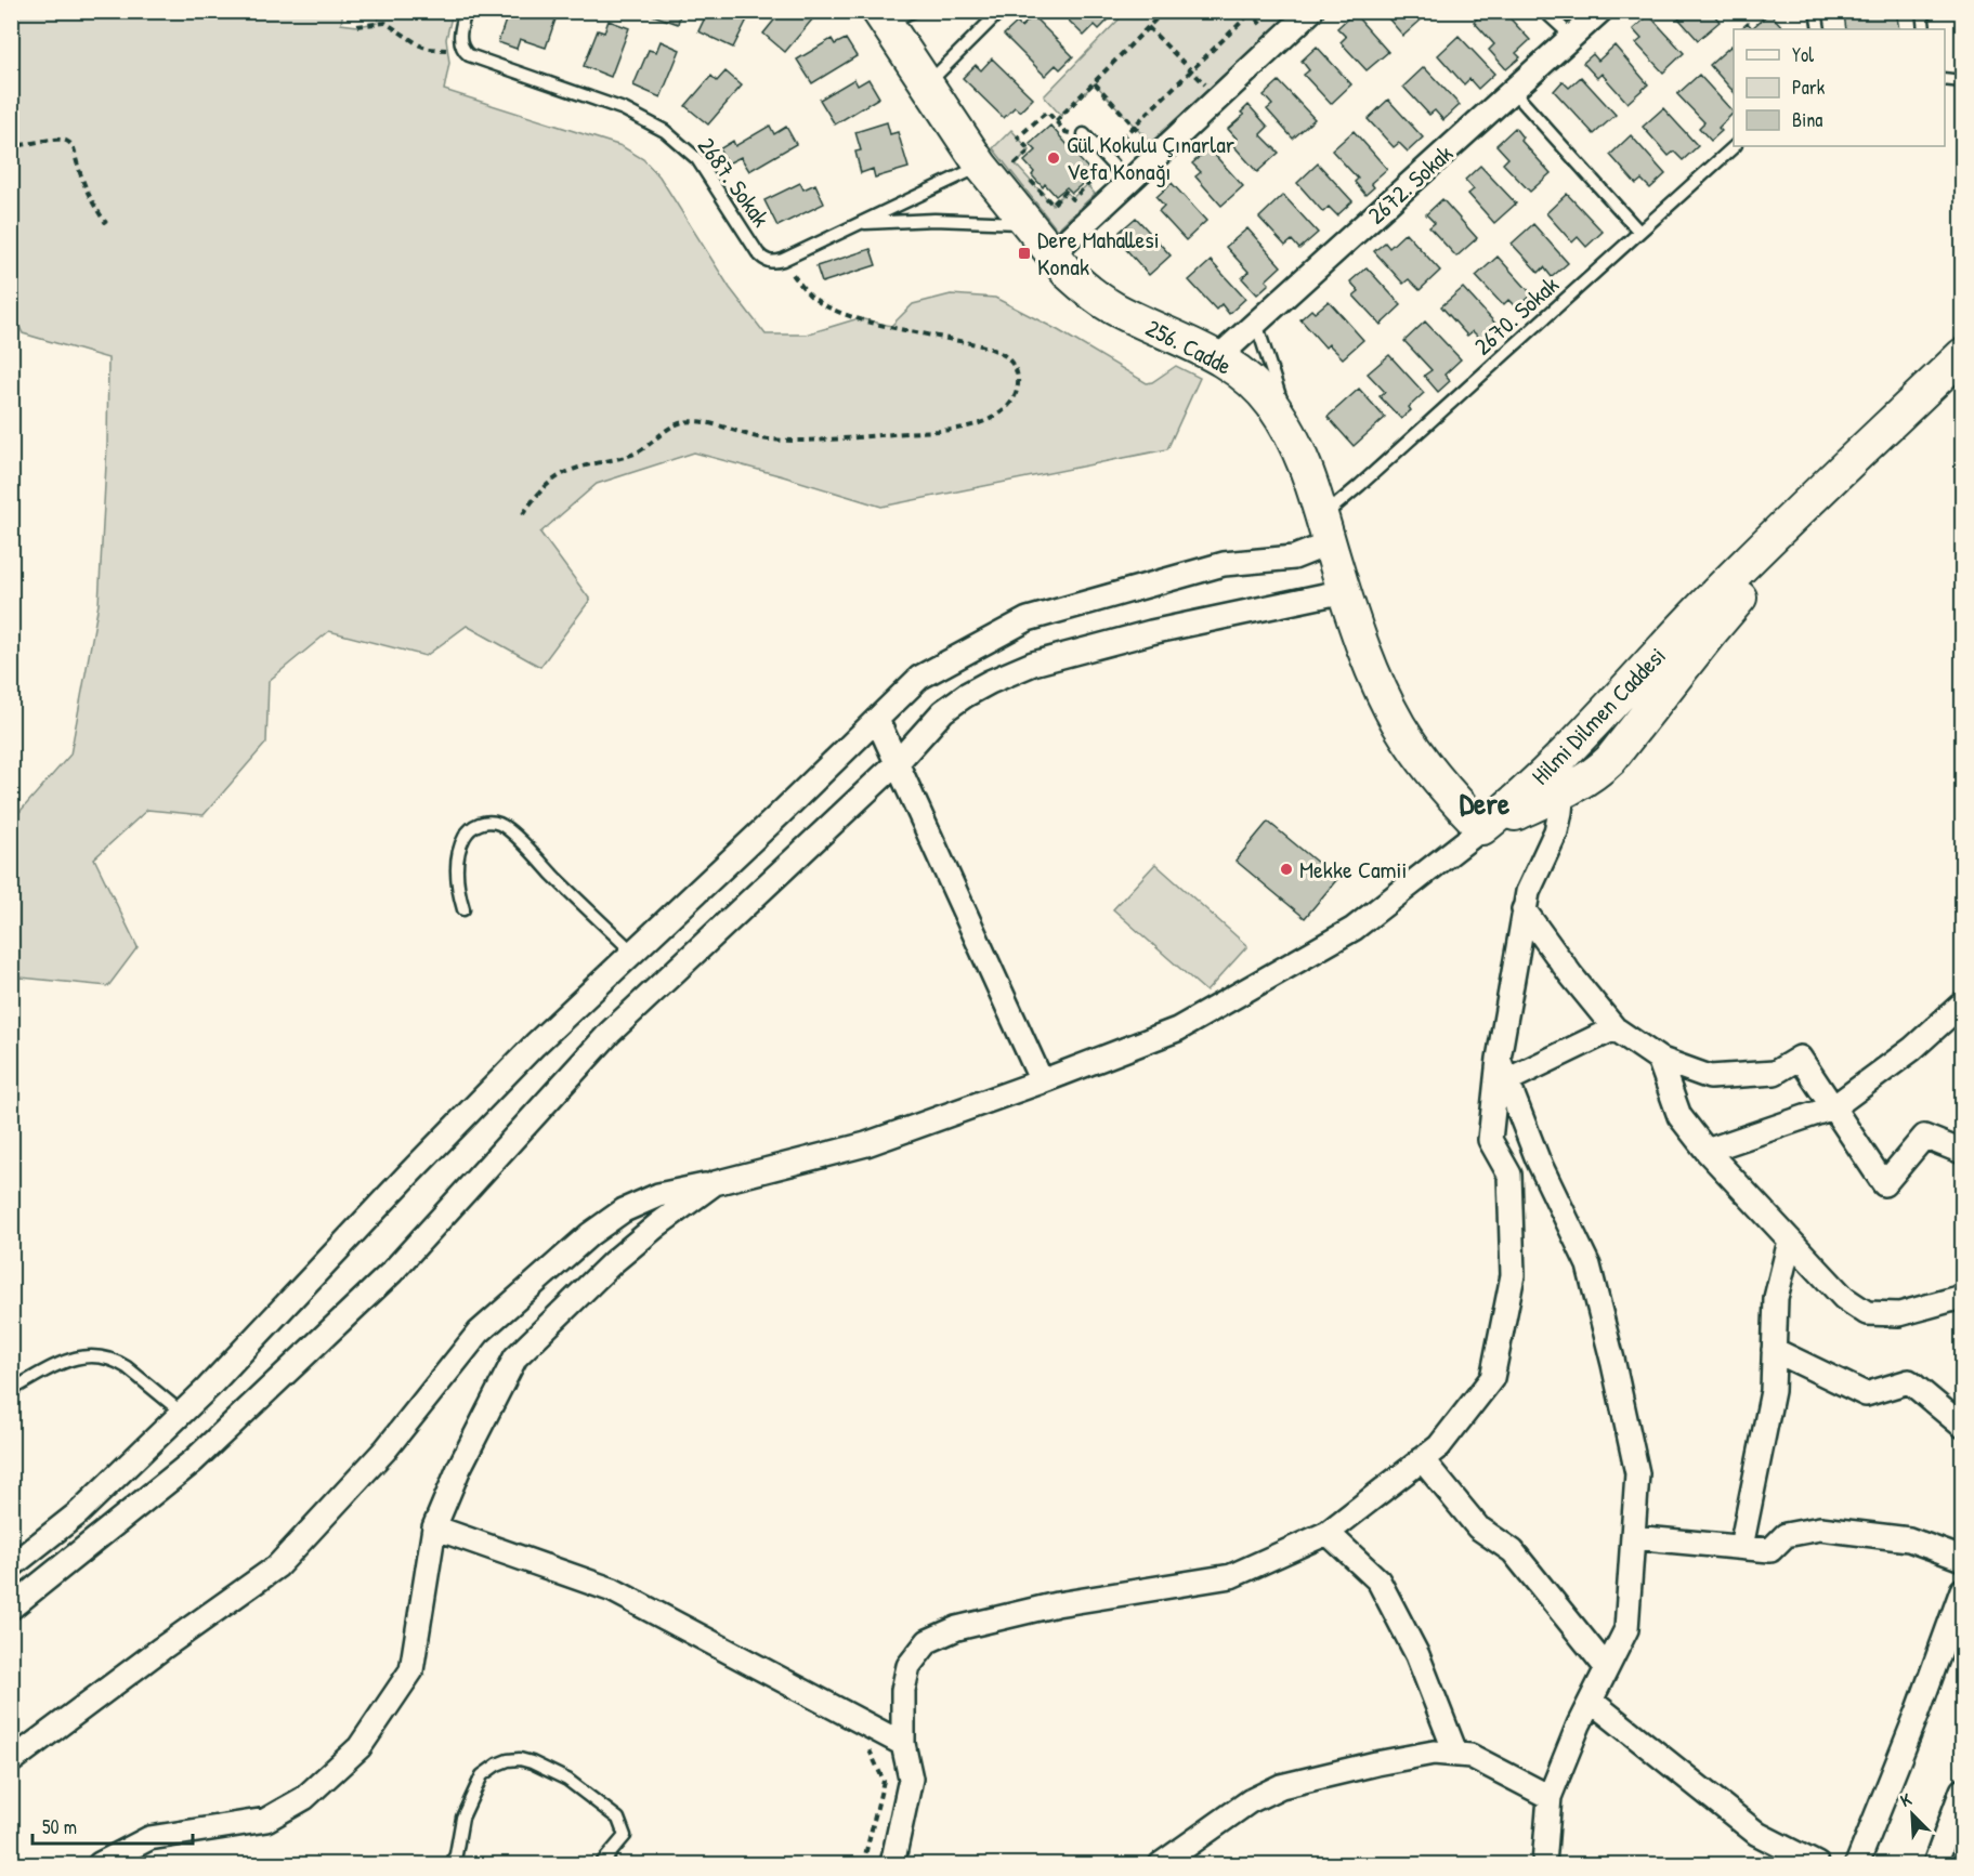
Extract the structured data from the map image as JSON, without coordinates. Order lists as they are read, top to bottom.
{
  "streets": {
    "street": ["2672. Sokak", "256. Cadde", "Hilmi Dilmen Caddesi"],
    "lane": ["2687. Sokak", "2670. Sokak"]
  },
  "crossings": [
    ["2672. Sokak", "256. Cadde"],
    ["2670. Sokak", "256. Cadde"],
    ["256. Cadde", "Hilmi Dilmen Caddesi"]
  ],
  "districts": ["Dere"],
  "places": {
    "other": ["Gül Kokulu Çınarlar Vefa Konağı", "Mekke Camii"],
    "transit": ["Dere Mahallesi Konak"]
  },
  "legend": ["Yol", "Park", "Bina"],
  "scale_bar": "50 m",
  "north": "top left"
}
